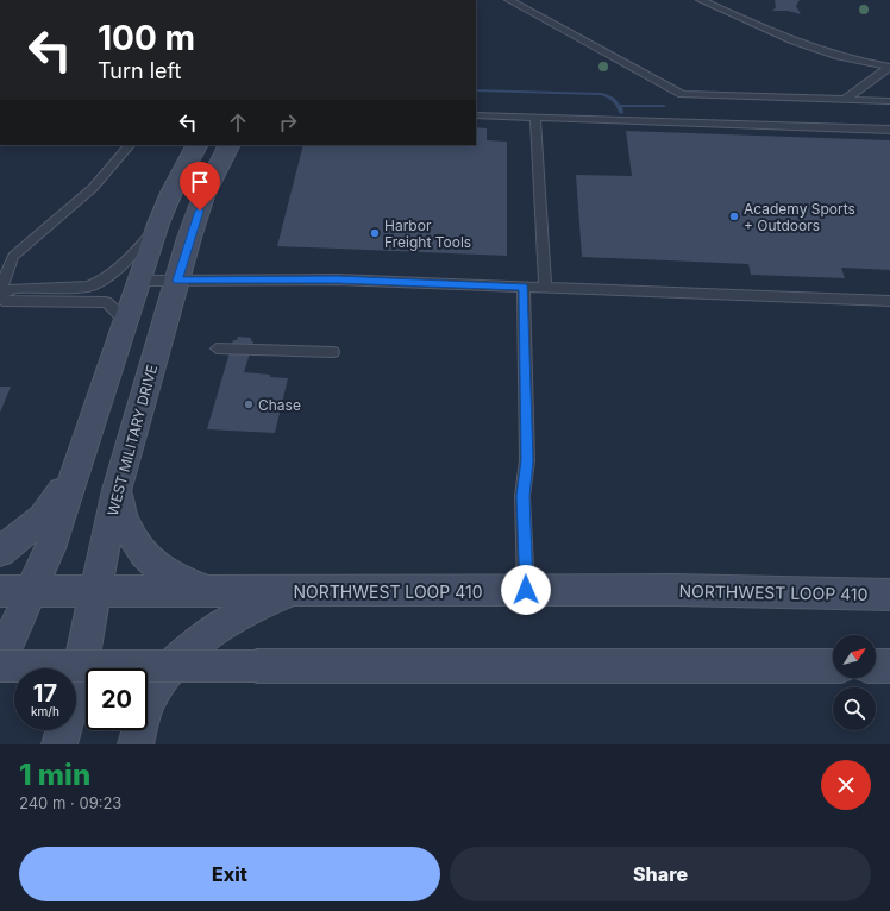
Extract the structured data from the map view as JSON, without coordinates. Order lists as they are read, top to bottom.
{
  "streets": {
    "main road": ["WEST MILITARY DRIVE", "NORTHWEST LOOP 410"]
  },
  "crossings": [
    ["WEST MILITARY DRIVE", "NORTHWEST LOOP 410"]
  ],
  "places": ["Academy Sports + Outdoors", "Harbor Freight Tools", "Chase"],
  "north": "top right",
  "page": {
    "turn": ["100 m", "Turn left"],
    "speed": "17 km/h",
    "limit": "20",
    "heading": ["1 min", "240 m · 09:23"],
    "buttons": ["Exit", "Share"]
  }
}
